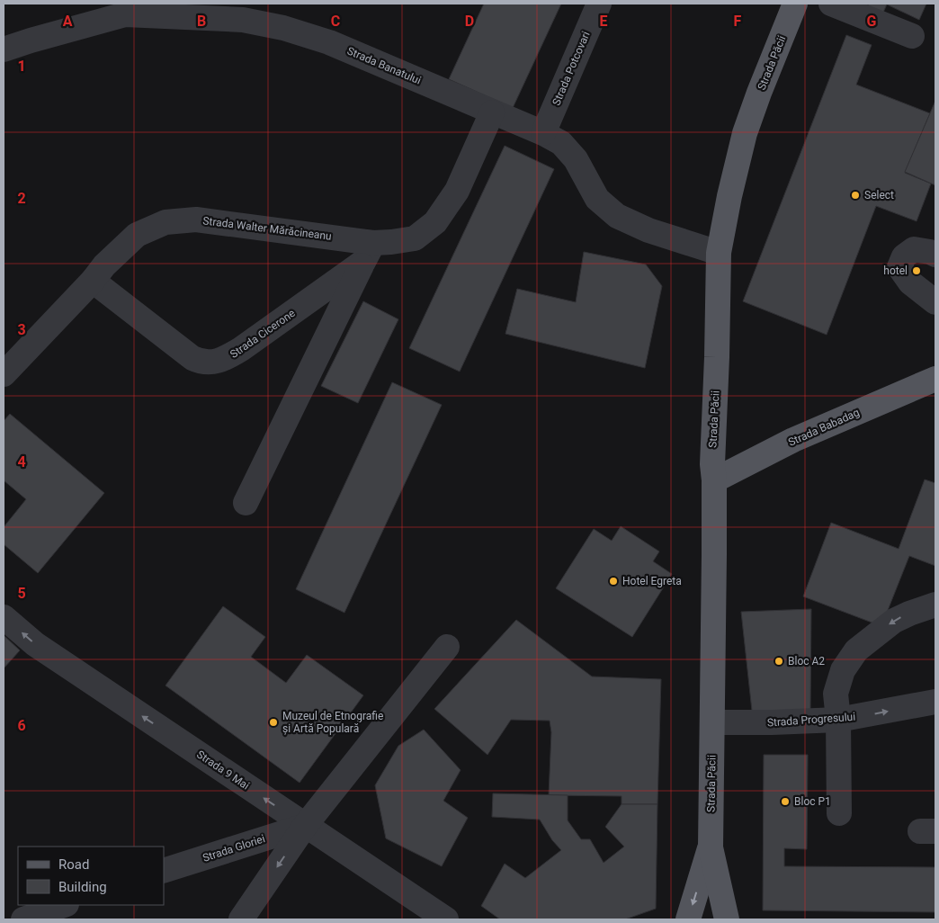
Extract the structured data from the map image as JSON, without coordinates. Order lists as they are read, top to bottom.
{
  "streets": {
    "main road": ["Strada Păcii", "Strada Babadag"],
    "street": [
      "Strada Banatului",
      "Strada Potcovari",
      "Strada Walter Mărăcineanu",
      "Strada Cicerone",
      "Strada Progresului",
      "Strada 9 Mai",
      "Strada Gloriei"
    ]
  },
  "crossings": [
    ["Strada Păcii", "Strada Banatului"],
    ["Strada Păcii", "Strada Babadag"],
    ["Strada Păcii", "Strada Progresului"],
    ["Strada Banatului", "Strada Potcovari"],
    ["Strada Banatului", "Strada Walter Mărăcineanu"],
    ["Strada Walter Mărăcineanu", "Strada Cicerone"],
    ["Strada 9 Mai", "Strada Gloriei"]
  ],
  "one_way": ["Strada Progresului", "Strada 9 Mai"],
  "places": [
    "Select",
    "hotel",
    "Hotel Egreta",
    "Bloc A2",
    "Muzeul de Etnografie și Artă Populară",
    "Bloc P1"
  ],
  "legend": ["Road", "Building"],
  "grid": {
    "columns": [
      "A",
      "B",
      "C",
      "D",
      "E",
      "F",
      "G"
    ],
    "rows": [
      "1",
      "2",
      "3",
      "4",
      "5",
      "6"
    ]
  }
}
